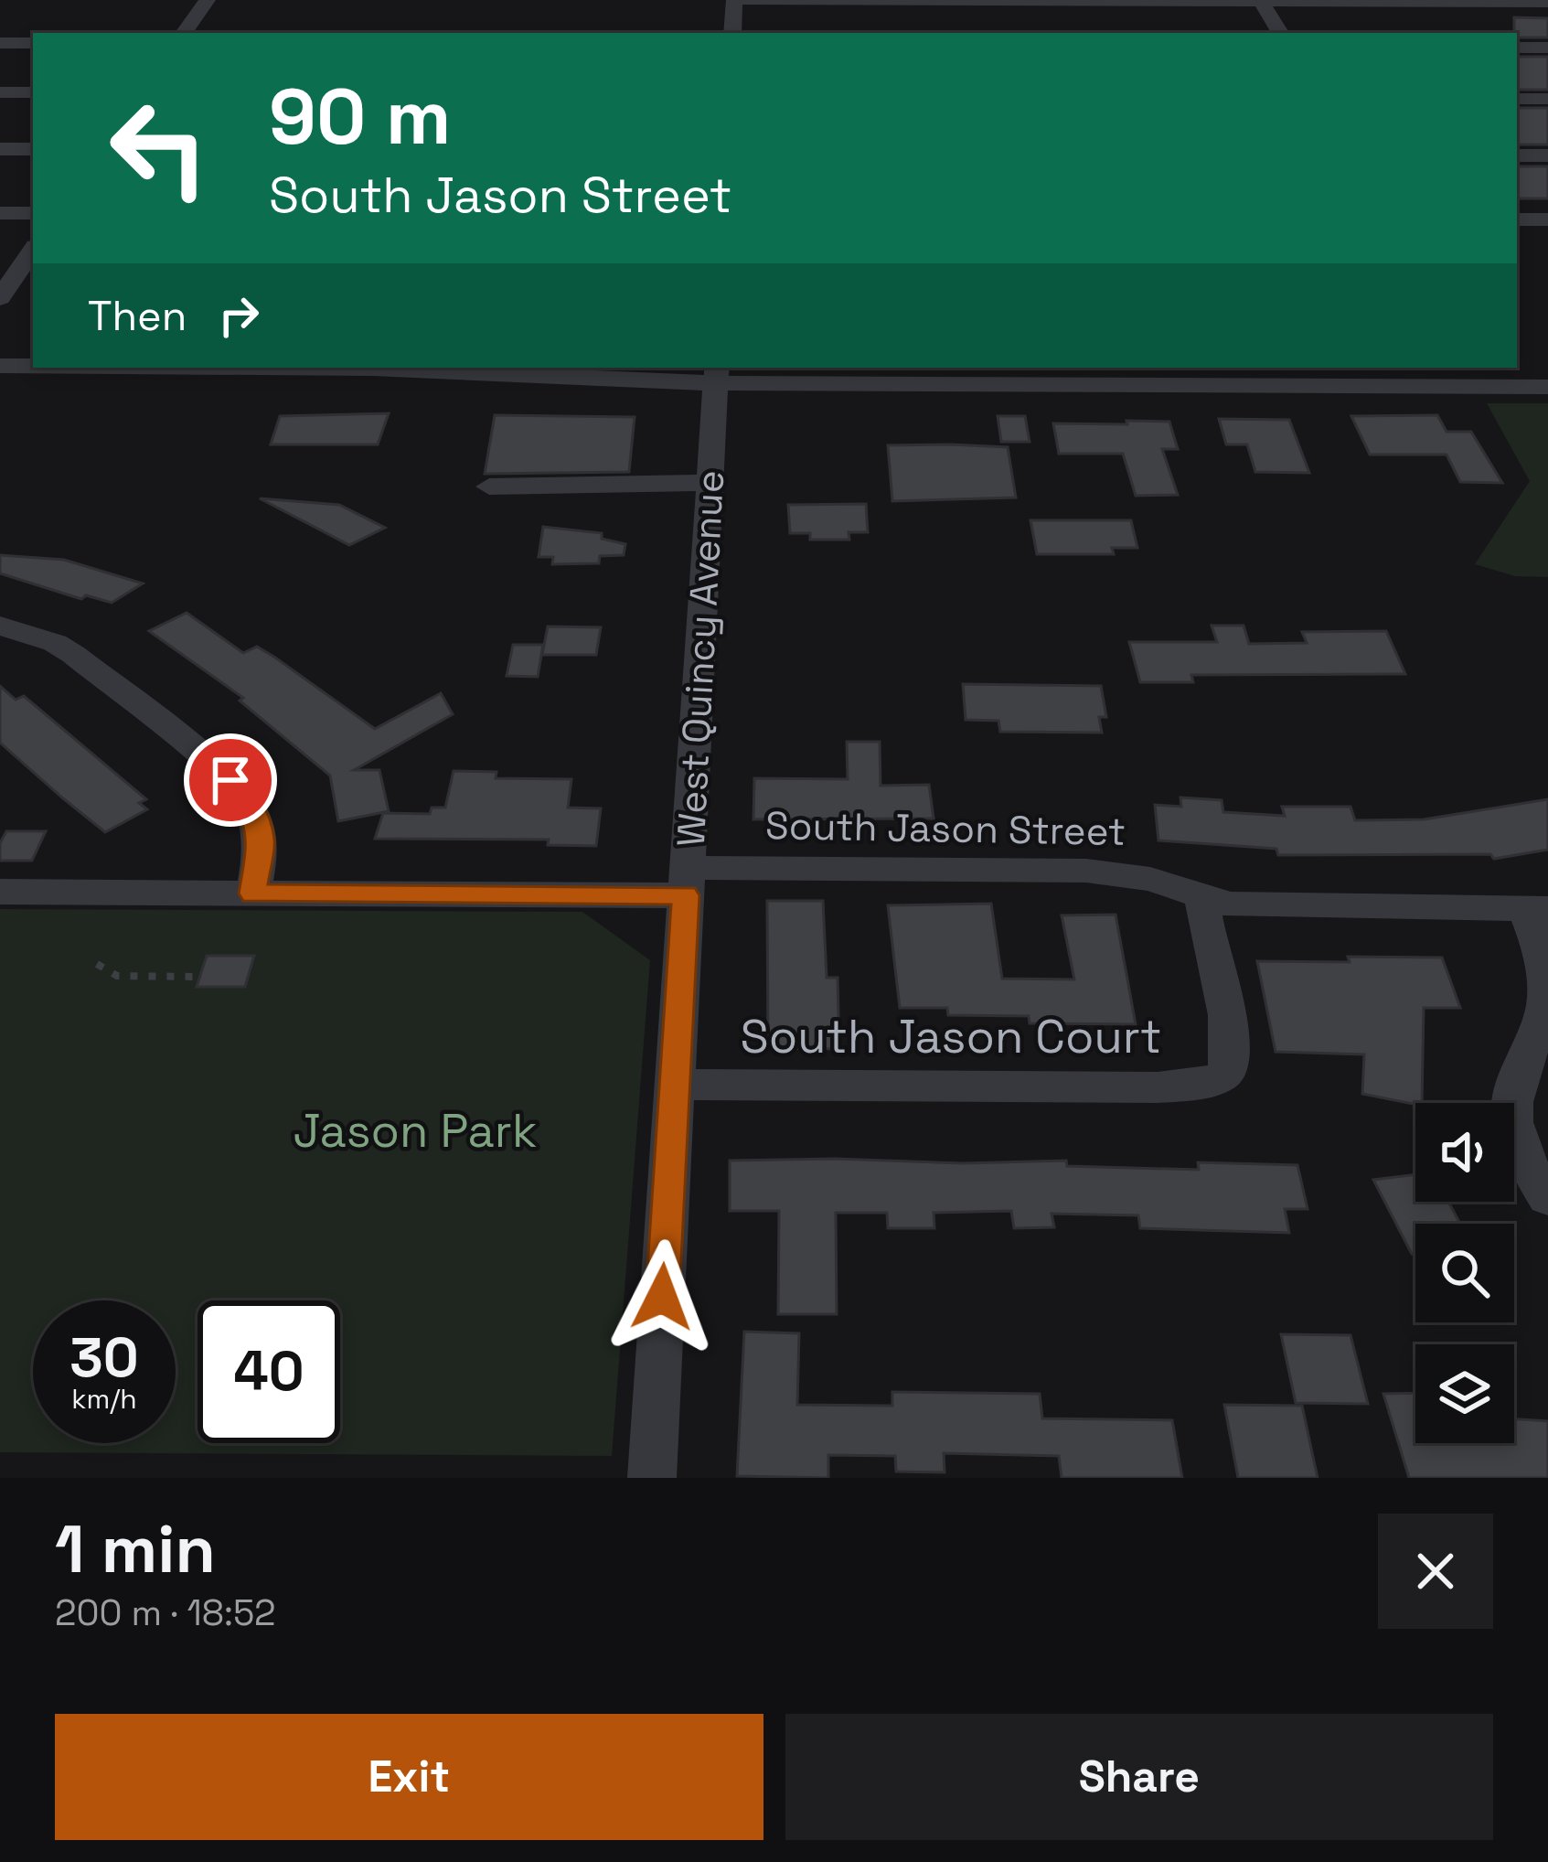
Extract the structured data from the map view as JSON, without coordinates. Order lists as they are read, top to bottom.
{
  "streets": {
    "street": ["West Quincy Avenue", "South Jason Street", "South Jason Court"]
  },
  "crossings": [
    ["West Quincy Avenue", "South Jason Street"],
    ["West Quincy Avenue", "South Jason Court"],
    ["South Jason Street", "South Jason Court"]
  ],
  "parks": ["Jason Park"],
  "page": {
    "turn": ["90 m", "South Jason Street"],
    "then": "Then",
    "speed": "30 km/h",
    "limit": "40",
    "heading": ["1 min", "200 m · 18:52"],
    "buttons": ["Exit", "Share"]
  }
}
